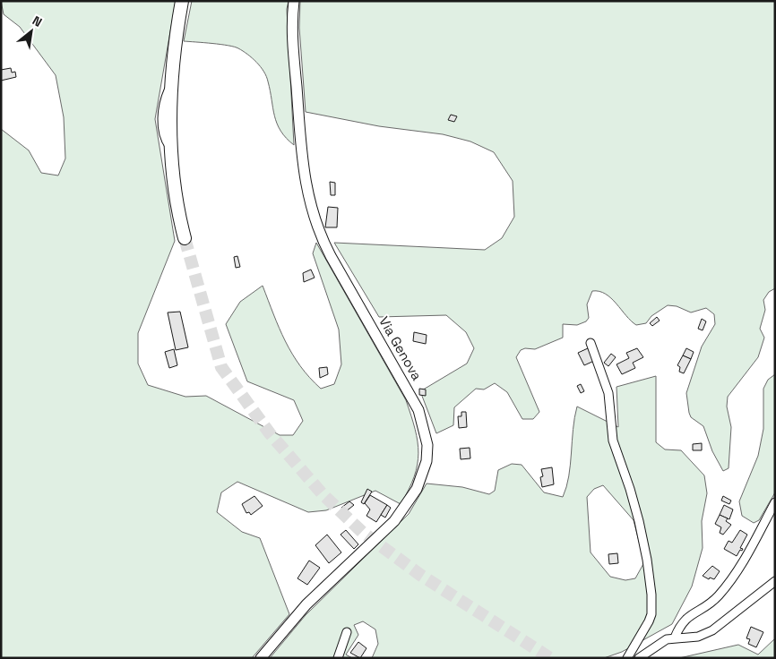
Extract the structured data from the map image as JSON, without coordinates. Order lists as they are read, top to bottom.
{
  "streets": {
    "main road": ["Via Genova"]
  },
  "north": "top right"
}
